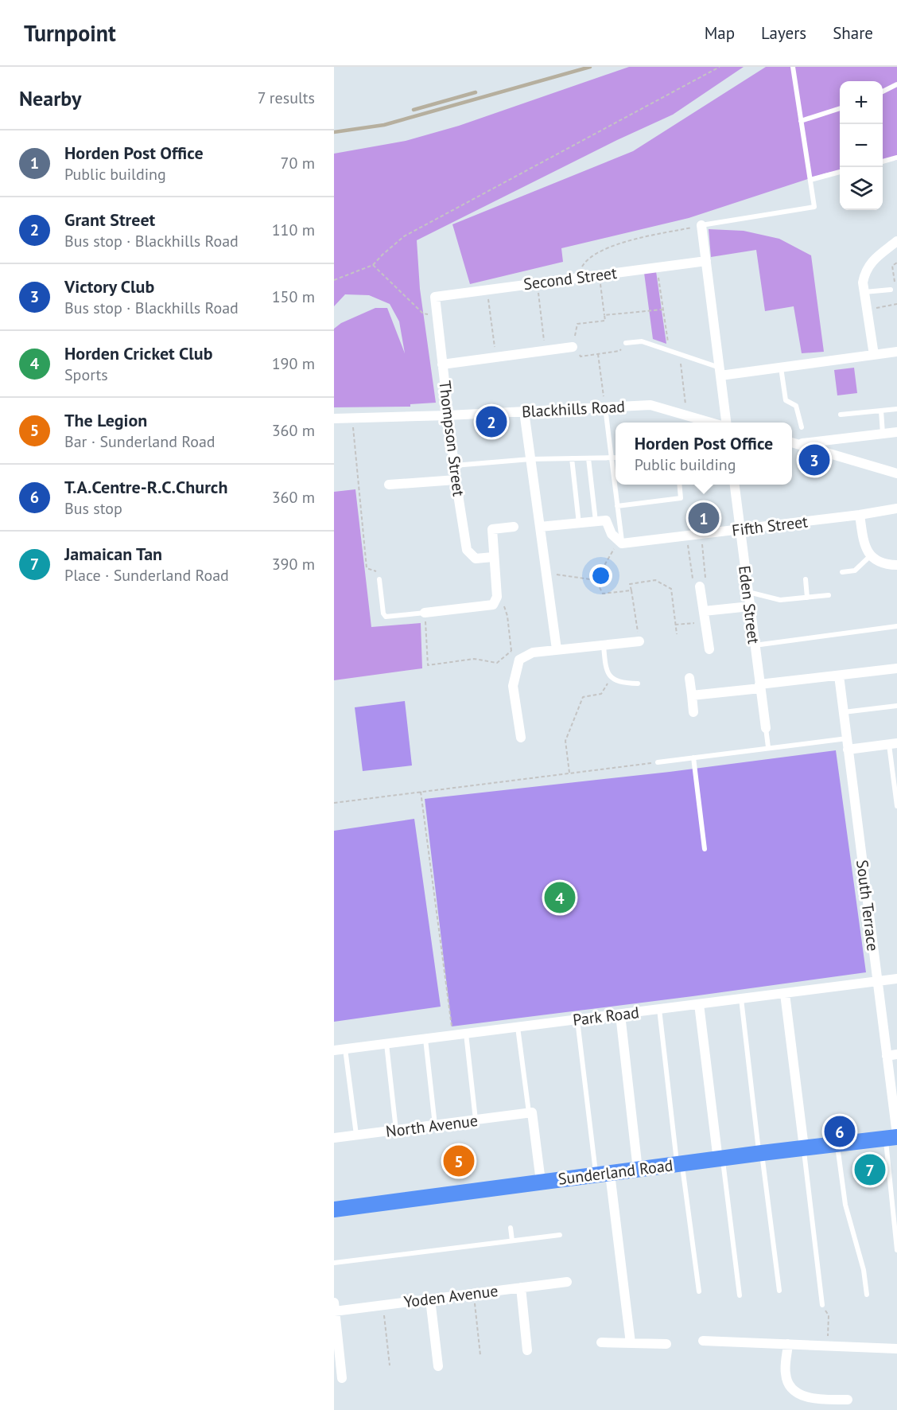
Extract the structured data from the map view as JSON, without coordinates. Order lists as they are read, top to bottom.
{
  "streets": {
    "main road": ["Sunderland Road"],
    "street": [
      "Second Street",
      "Blackhills Road",
      "Thompson Street",
      "Fifth Street",
      "Eden Street",
      "South Terrace",
      "Park Road",
      "North Avenue",
      "Yoden Avenue"
    ]
  },
  "crossings": [
    ["Second Street", "Thompson Street"],
    ["Blackhills Road", "Thompson Street"],
    ["Fifth Street", "Eden Street"],
    ["South Terrace", "Park Road"],
    ["South Terrace", "Sunderland Road"]
  ],
  "page": {
    "header": "Turnpoint",
    "nav": ["Map", "Layers", "Share"],
    "heading": ["Nearby", "7 results"],
    "map_buttons": ["+", "−"],
    "list": [
      {
        "mark": "1",
        "name": "Horden Post Office",
        "note": "Public building",
        "value": "70 m"
      },
      {
        "mark": "2",
        "name": "Grant Street",
        "note": "Bus stop · Blackhills Road",
        "value": "110 m"
      },
      {
        "mark": "3",
        "name": "Victory Club",
        "note": "Bus stop · Blackhills Road",
        "value": "150 m"
      },
      {
        "mark": "4",
        "name": "Horden Cricket Club",
        "note": "Sports",
        "value": "190 m"
      },
      {
        "mark": "5",
        "name": "The Legion",
        "note": "Bar · Sunderland Road",
        "value": "360 m"
      },
      {
        "mark": "6",
        "name": "T.A.Centre-R.C.Church",
        "note": "Bus stop",
        "value": "360 m"
      },
      {
        "mark": "7",
        "name": "Jamaican Tan",
        "note": "Place · Sunderland Road",
        "value": "390 m"
      }
    ],
    "pins": [
      "2",
      "3",
      "1",
      "4",
      "6",
      "5",
      "7"
    ],
    "popup": ["Horden Post Office", "Public building"]
  }
}
